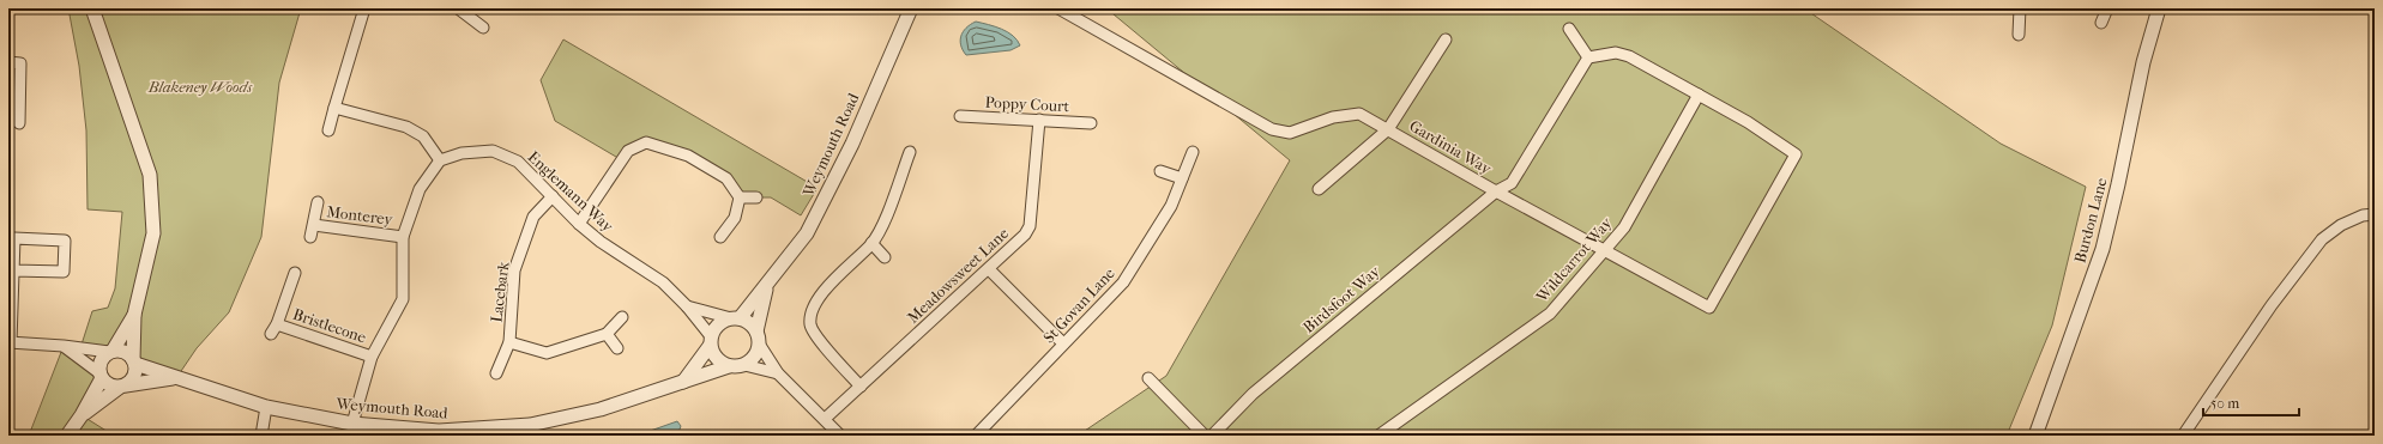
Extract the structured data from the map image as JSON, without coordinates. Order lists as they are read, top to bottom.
{
  "streets": {
    "street": [
      "Poppy Court",
      "Weymouth Road",
      "Gardinia Way",
      "Englemann Way",
      "Monterey",
      "Burdon Lane",
      "Wildcarrot Way",
      "Meadowsweet Lane",
      "Lacebark",
      "Birdsfoot Way",
      "St Govan Lane",
      "Bristlecone"
    ]
  },
  "crossings": [
    ["Poppy Court", "Meadowsweet Lane"],
    ["Weymouth Road", "Englemann Way"],
    ["Gardinia Way", "Wildcarrot Way"],
    ["Gardinia Way", "Birdsfoot Way"],
    ["Englemann Way", "Lacebark"]
  ],
  "parks": ["Blakeney Woods"],
  "scale_bar": "50 m"
}
